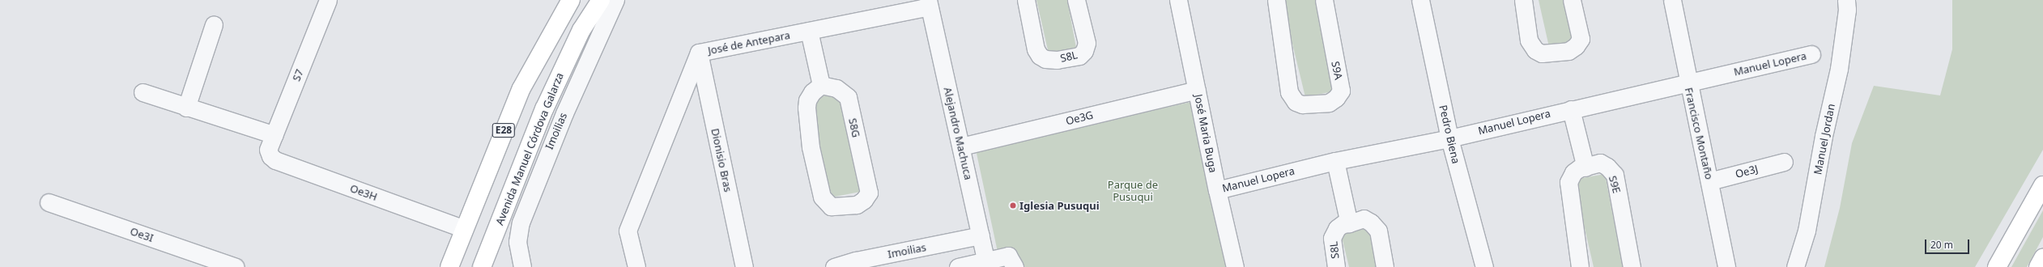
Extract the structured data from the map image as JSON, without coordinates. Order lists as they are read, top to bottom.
{
  "streets": {
    "main road": ["E28", "Avenida Manuel Córdova Galarza"],
    "street": [
      "José de Antepara",
      "S8L",
      "Manuel Lopera",
      "S9A",
      "S7",
      "Oe3G",
      "S8G",
      "Imoilias",
      "Alejandro Machuca",
      "José Maria Buga",
      "Francisco Montaño",
      "Pedro Biena",
      "Manuel Jordan",
      "Dionisio Bras",
      "Oe3J",
      "S9E",
      "Oe3H",
      "Oe3I"
    ]
  },
  "crossings": [
    ["José de Antepara", "Alejandro Machuca"],
    ["José de Antepara", "Dionisio Bras"],
    ["Manuel Lopera", "José Maria Buga"],
    ["Manuel Lopera", "Francisco Montaño"],
    ["Manuel Lopera", "Pedro Biena"],
    ["S7", "Oe3H"],
    ["Oe3G", "Alejandro Machuca"],
    ["Oe3G", "José Maria Buga"],
    ["E28", "Oe3H"],
    ["Imoilias", "Alejandro Machuca"],
    ["Francisco Montaño", "Oe3J"]
  ],
  "parks": ["Parque de Pusuqui"],
  "places": ["Iglesia Pusuqui"],
  "scale_bar": "20 m"
}
